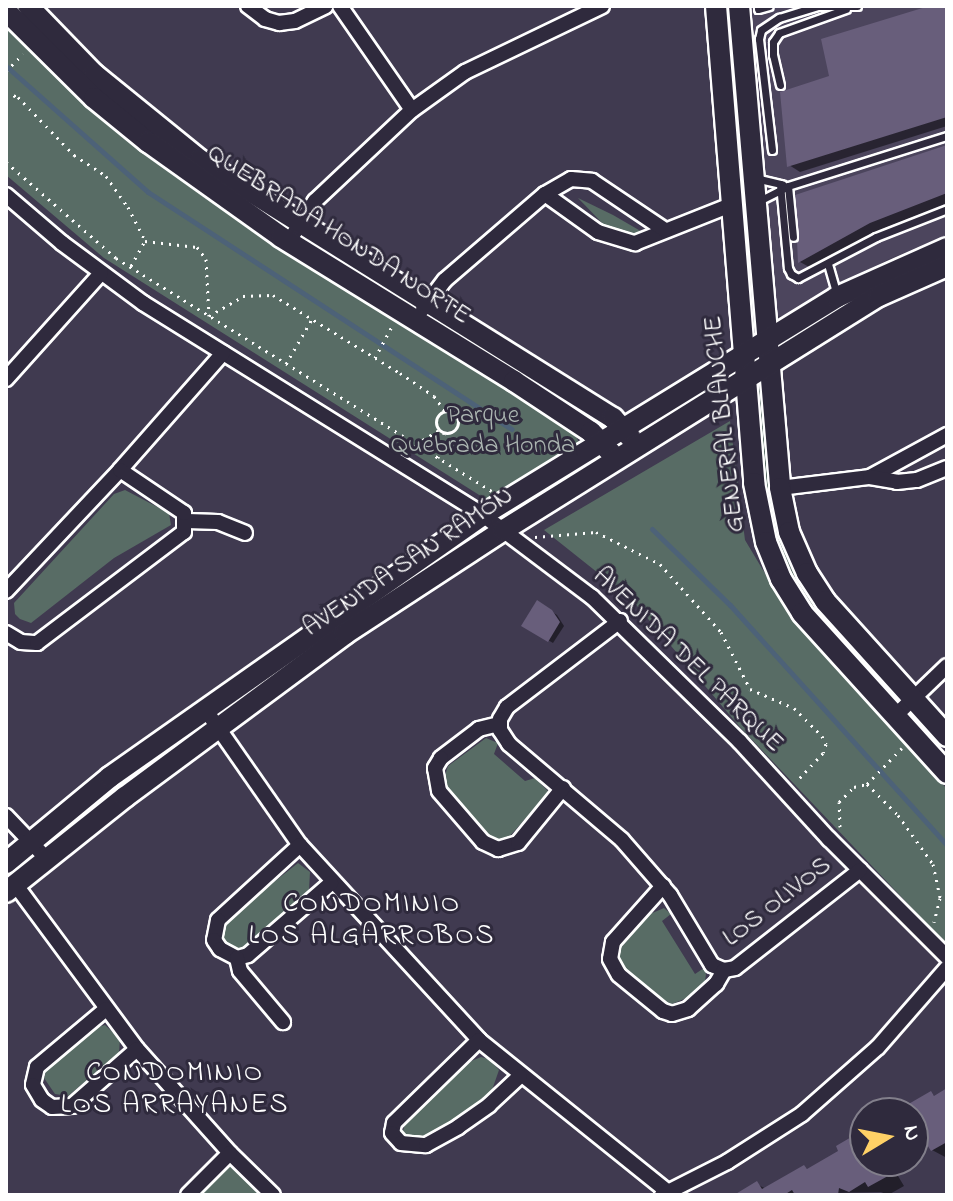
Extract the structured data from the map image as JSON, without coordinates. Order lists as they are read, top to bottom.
{
  "streets": {
    "street": [
      "QUEBRADA HONDA NORTE",
      "GENERAL BLANCHE",
      "AVENIDA SAN RAMÓN",
      "AVENIDA DEL PARQUE",
      "LOS OLIVOS"
    ]
  },
  "crossings": [
    ["QUEBRADA HONDA NORTE", "AVENIDA SAN RAMÓN"],
    ["GENERAL BLANCHE", "AVENIDA SAN RAMÓN"],
    ["AVENIDA SAN RAMÓN", "AVENIDA DEL PARQUE"],
    ["AVENIDA DEL PARQUE", "LOS OLIVOS"]
  ],
  "districts": ["CONDOMINIO LOS ALGARROBOS", "CONDOMINIO LOS ARRAYANES"],
  "parks": ["Parque Quebrada Honda"],
  "north": "right"
}
